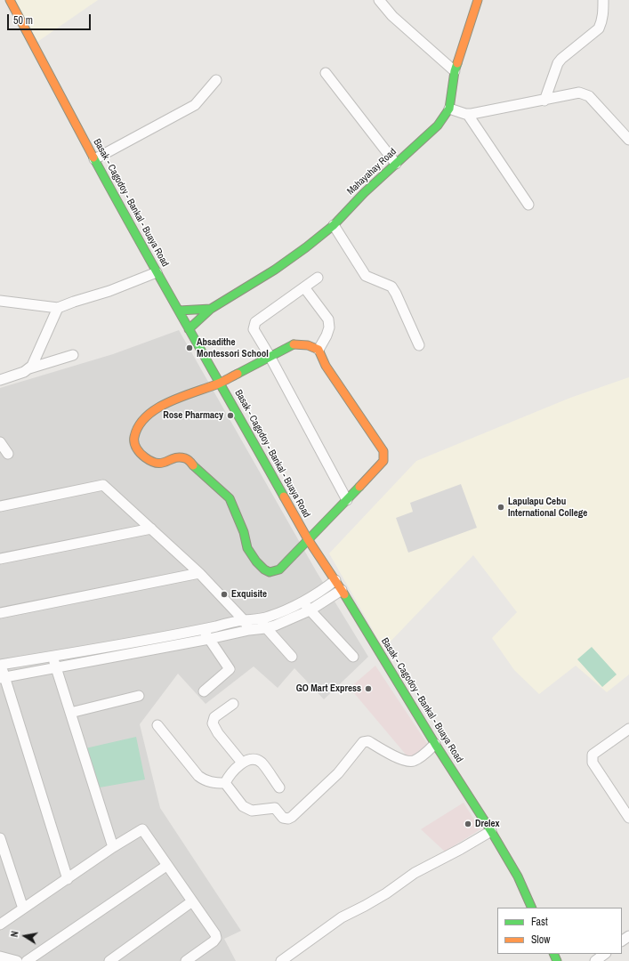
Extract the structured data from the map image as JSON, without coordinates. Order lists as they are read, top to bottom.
{
  "streets": {
    "street": ["Mahayahay Road", "Basak - Cagodoy - Bankal - Buaya Road"]
  },
  "crossings": [
    ["Mahayahay Road", "Basak - Cagodoy - Bankal - Buaya Road"]
  ],
  "places": [
    "Absadithe Montessori School",
    "Rose Pharmacy",
    "Lapulapu Cebu International College",
    "Exquisite",
    "GO Mart Express",
    "Drelex"
  ],
  "legend": ["Fast", "Slow"],
  "scale_bar": "50 m",
  "north": "left"
}
